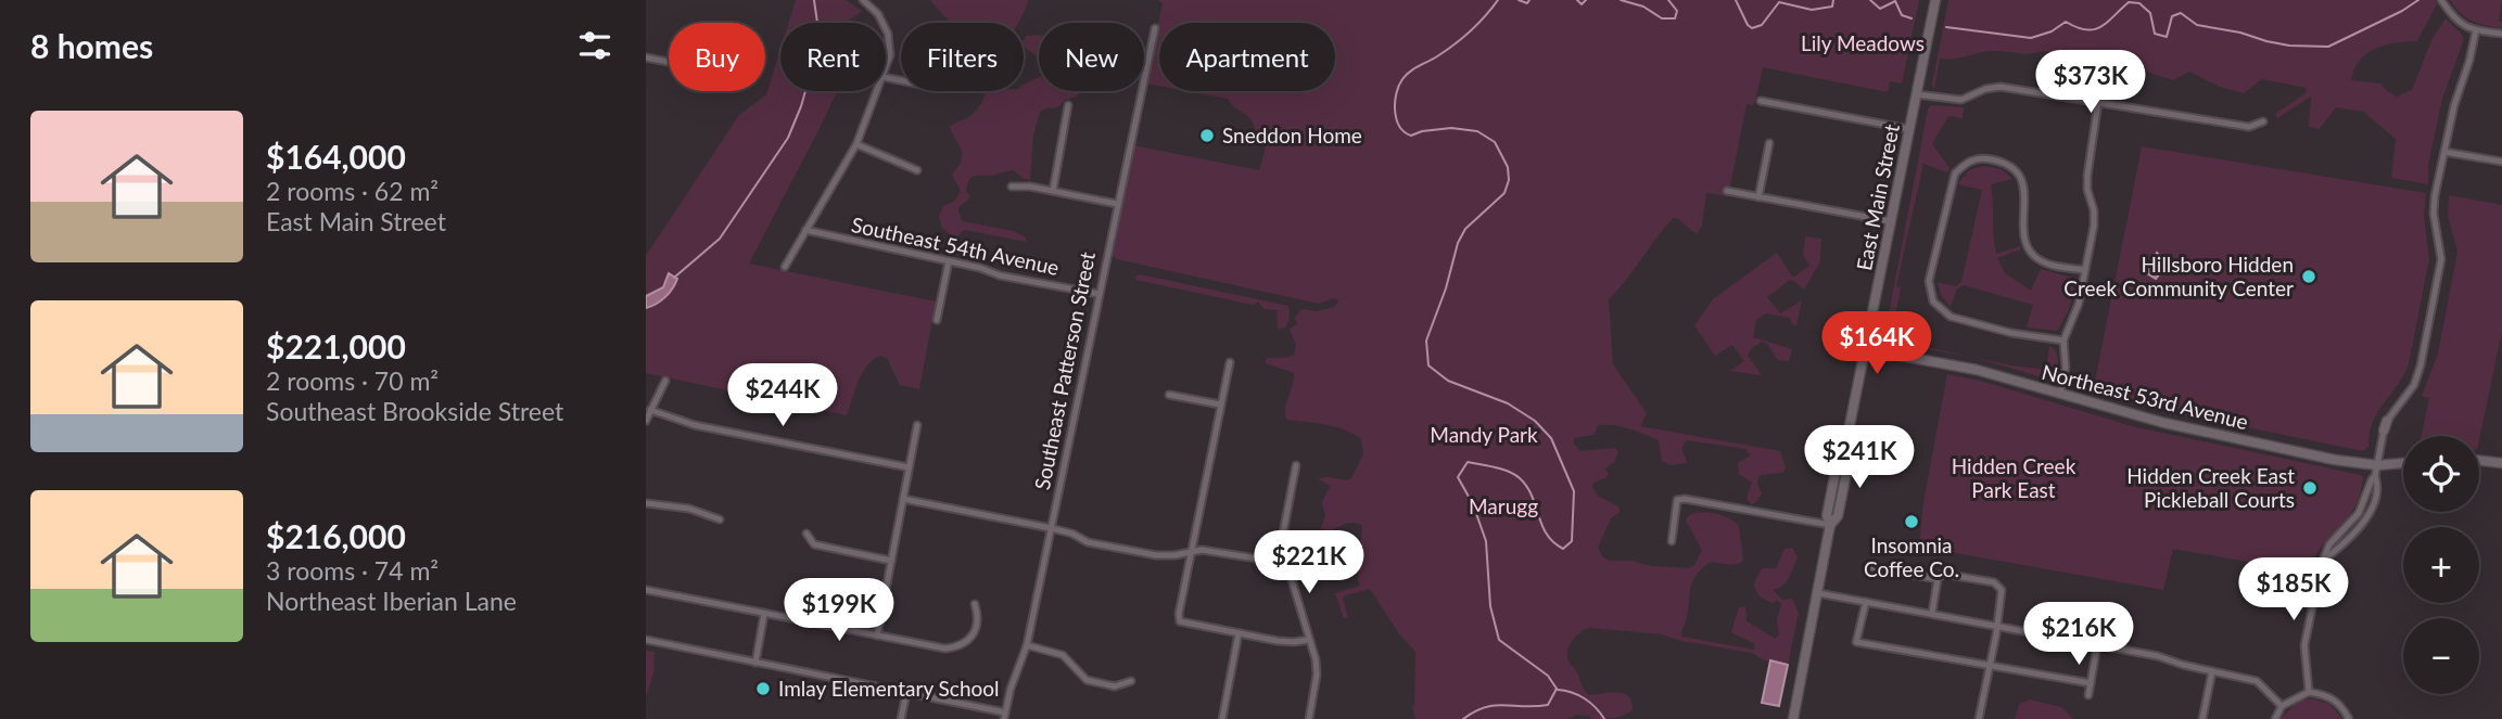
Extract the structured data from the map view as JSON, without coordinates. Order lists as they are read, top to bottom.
{
  "streets": {
    "main road": ["East Main Street", "Northeast 53rd Avenue"],
    "street": ["Southeast 54th Avenue", "Southeast Patterson Street"]
  },
  "crossings": [
    ["East Main Street", "Northeast 53rd Avenue"],
    ["Southeast 54th Avenue", "Southeast Patterson Street"]
  ],
  "parks": [
    "Lily Meadows",
    "Mandy Park",
    "Hidden Creek Park East",
    "Marugg"
  ],
  "places": [
    "Sneddon Home",
    "Hillsboro Hidden Creek Community Center",
    "Hidden Creek East Pickleball Courts",
    "Insomnia Coffee Co.",
    "Imlay Elementary School"
  ],
  "page": {
    "heading": "8 homes",
    "chip": [
      "Buy",
      "Rent",
      "Filters",
      "New",
      "Apartment"
    ],
    "price": [
      "$373K",
      "$164K",
      "$244K",
      "$241K",
      "$221K",
      "$185K",
      "$199K",
      "$216K"
    ],
    "list": [
      {
        "name": "$164,000",
        "note": "2 rooms · 62 m² · East Main Street"
      },
      {
        "name": "$221,000",
        "note": "2 rooms · 70 m² · Southeast Brookside Street"
      },
      {
        "name": "$216,000",
        "note": "3 rooms · 74 m² · Northeast Iberian Lane"
      }
    ],
    "map_buttons": ["+", "−"]
  }
}
